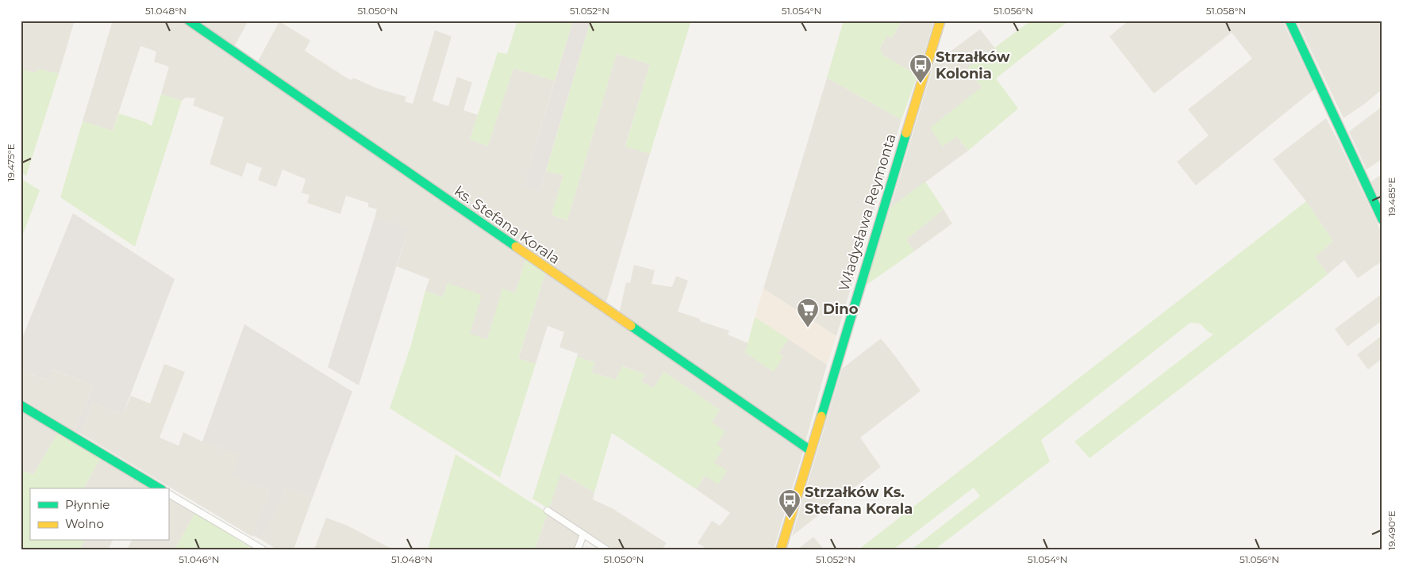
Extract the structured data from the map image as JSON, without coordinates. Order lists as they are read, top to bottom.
{
  "streets": {
    "street": ["Władysława Reymonta", "ks. Stefana Korala"]
  },
  "crossings": [
    ["Władysława Reymonta", "ks. Stefana Korala"]
  ],
  "places": {
    "bus stop": ["Strzałków Kolonia", "Strzałków Ks. Stefana Korala"],
    "supermarket": ["Dino"]
  },
  "legend": ["Płynnie", "Wolno"],
  "coordinates": [
    "51.048°N",
    "51.050°N",
    "51.052°N",
    "51.054°N",
    "51.056°N",
    "51.058°N",
    "19.475°E",
    "19.485°E",
    "19.490°E",
    "51.046°N"
  ]
}
